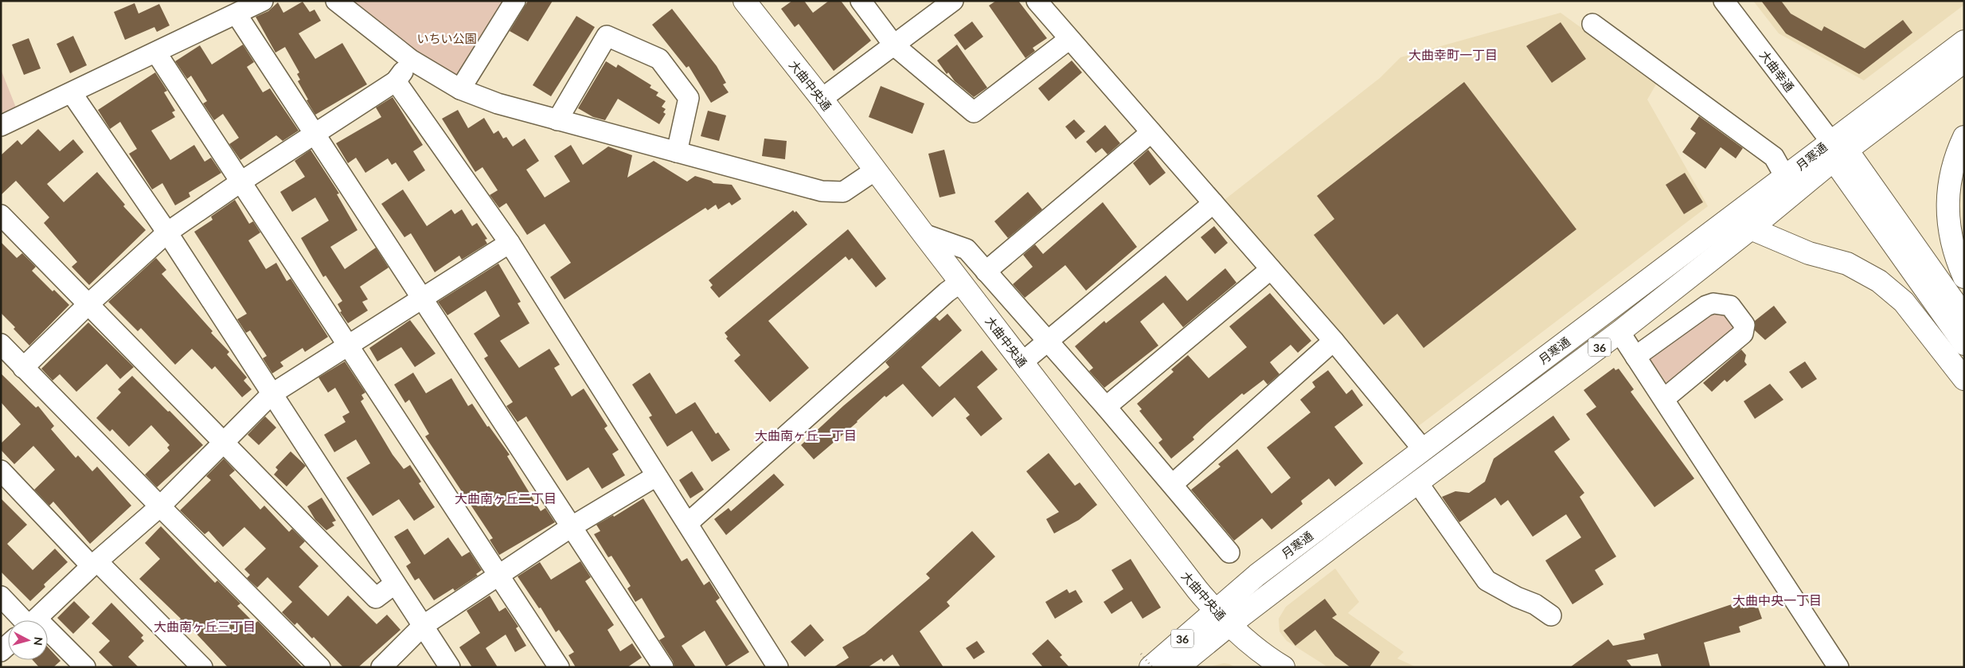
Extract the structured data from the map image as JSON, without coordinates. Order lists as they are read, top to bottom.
{
  "streets": {
    "main road": ["大曲中央通", "月寒通", "36"],
    "street": ["大曲幸通"]
  },
  "crossings": [
    ["大曲幸通", "月寒通"],
    ["大曲中央通", "月寒通"]
  ],
  "districts": [
    "大曲幸町一丁目",
    "大曲南ヶ丘一丁目",
    "大曲南ヶ丘二丁目",
    "大曲中央一丁目",
    "大曲南ヶ丘三丁目"
  ],
  "parks": ["いちい公園"],
  "north": "right"
}
